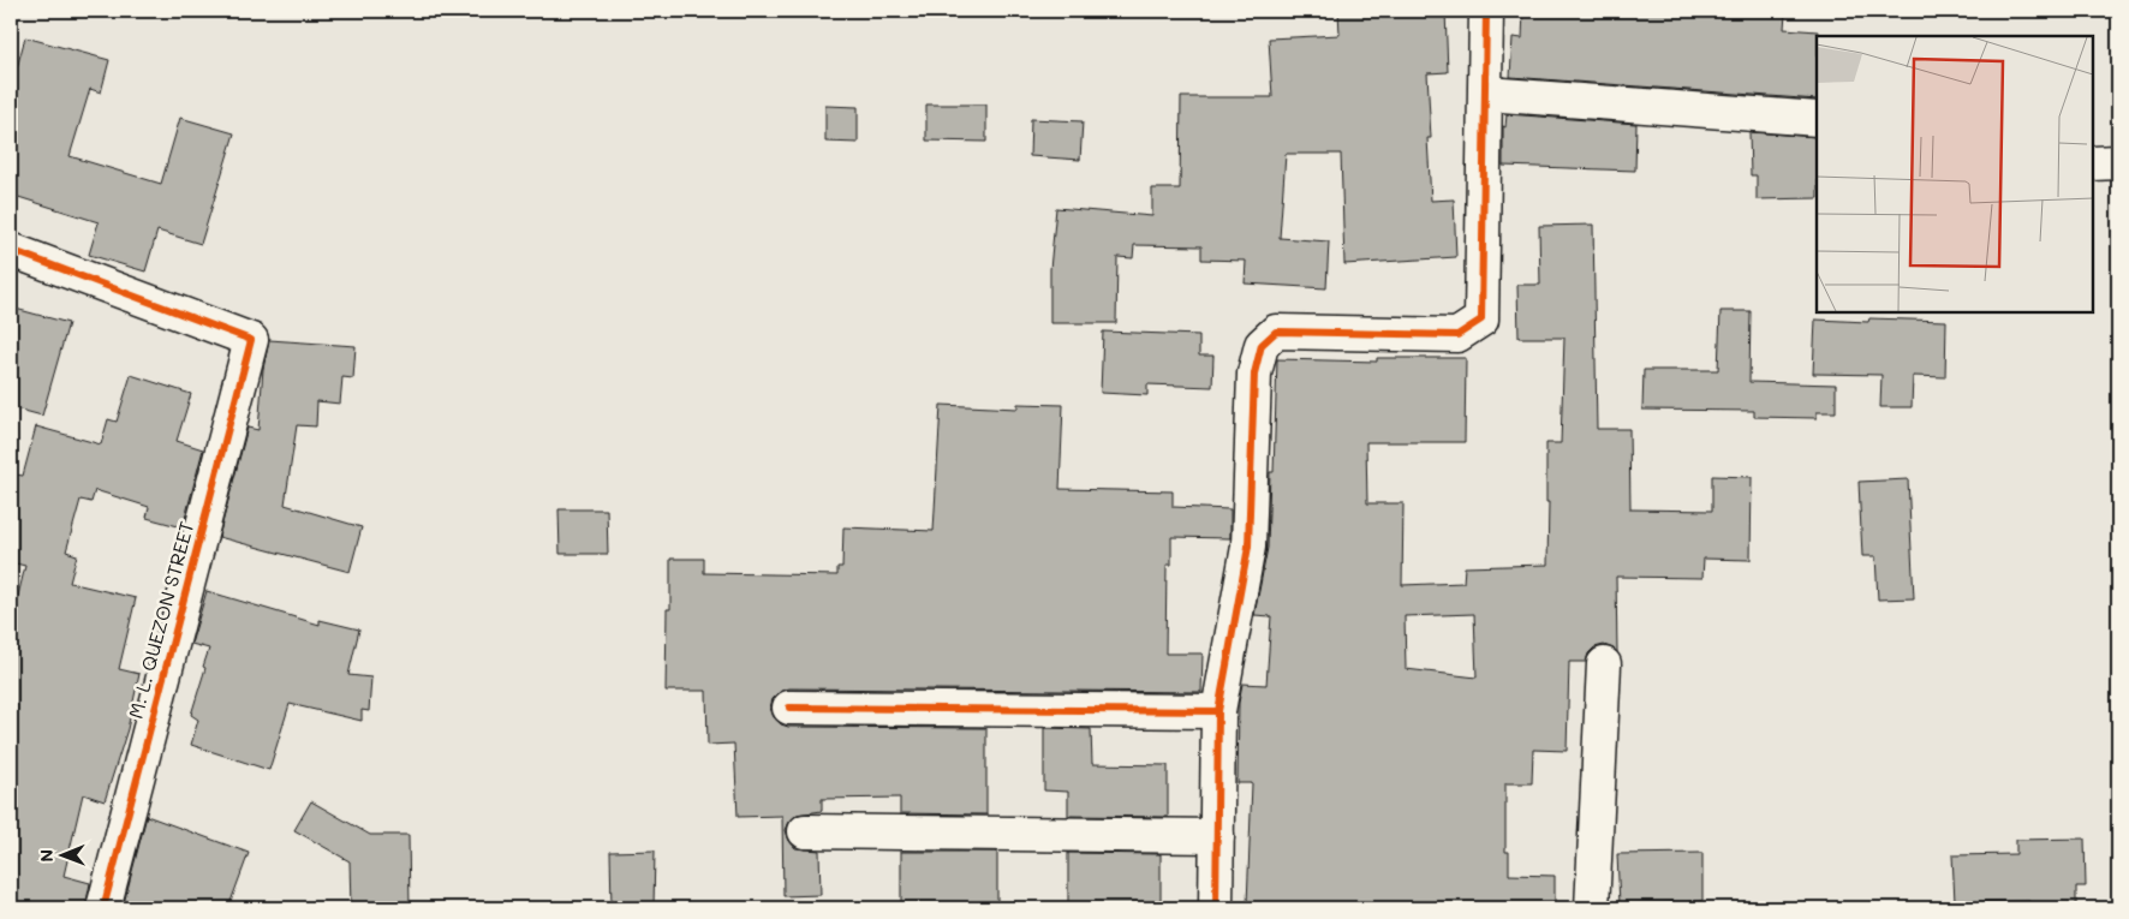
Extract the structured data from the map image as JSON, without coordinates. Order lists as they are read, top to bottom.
{
  "streets": {
    "street": ["M. L. QUEZON STREET"]
  },
  "north": "left"
}
